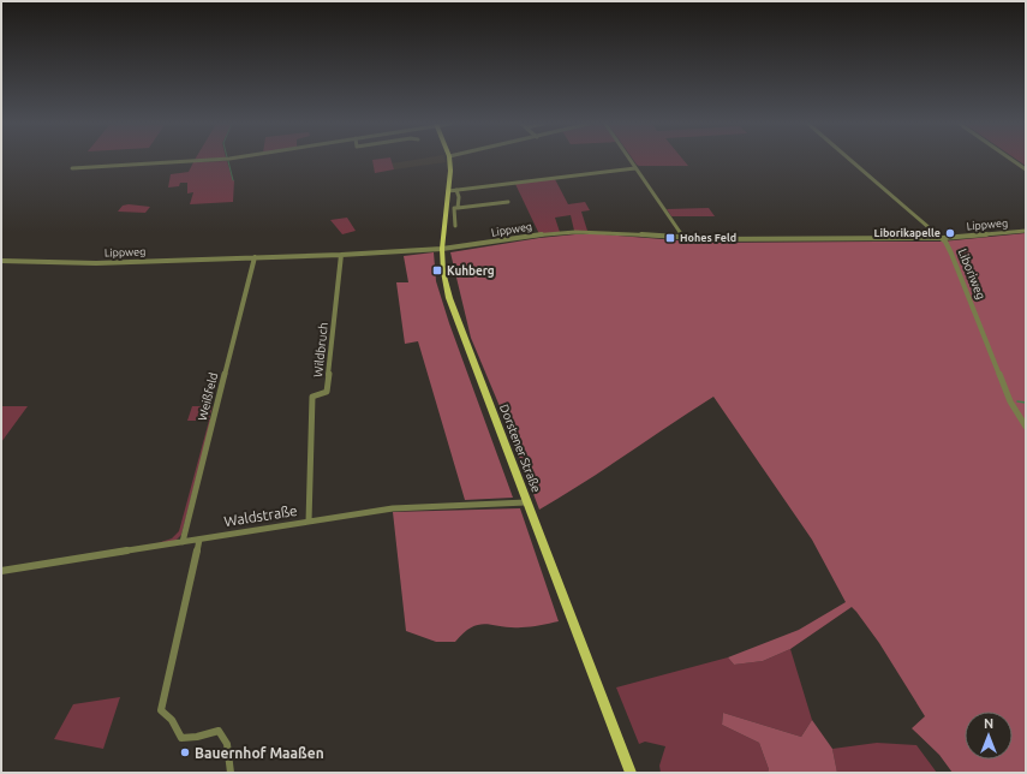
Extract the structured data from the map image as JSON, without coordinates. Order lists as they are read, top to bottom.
{
  "streets": {
    "main road": ["Dorstener Straße"],
    "street": [
      "Lippweg",
      "Liboriweg",
      "Wildbruch",
      "Weißfeld",
      "Waldstraße"
    ]
  },
  "crossings": [
    ["Lippweg", "Liboriweg"],
    ["Lippweg", "Wildbruch"],
    ["Lippweg", "Weißfeld"],
    ["Lippweg", "Dorstener Straße"],
    ["Wildbruch", "Waldstraße"],
    ["Weißfeld", "Waldstraße"],
    ["Dorstener Straße", "Waldstraße"]
  ],
  "places": {
    "other": ["Liborikapelle", "Bauernhof Maaßen"],
    "transit": ["Hohes Feld", "Kuhberg"]
  },
  "north": "top"
}
